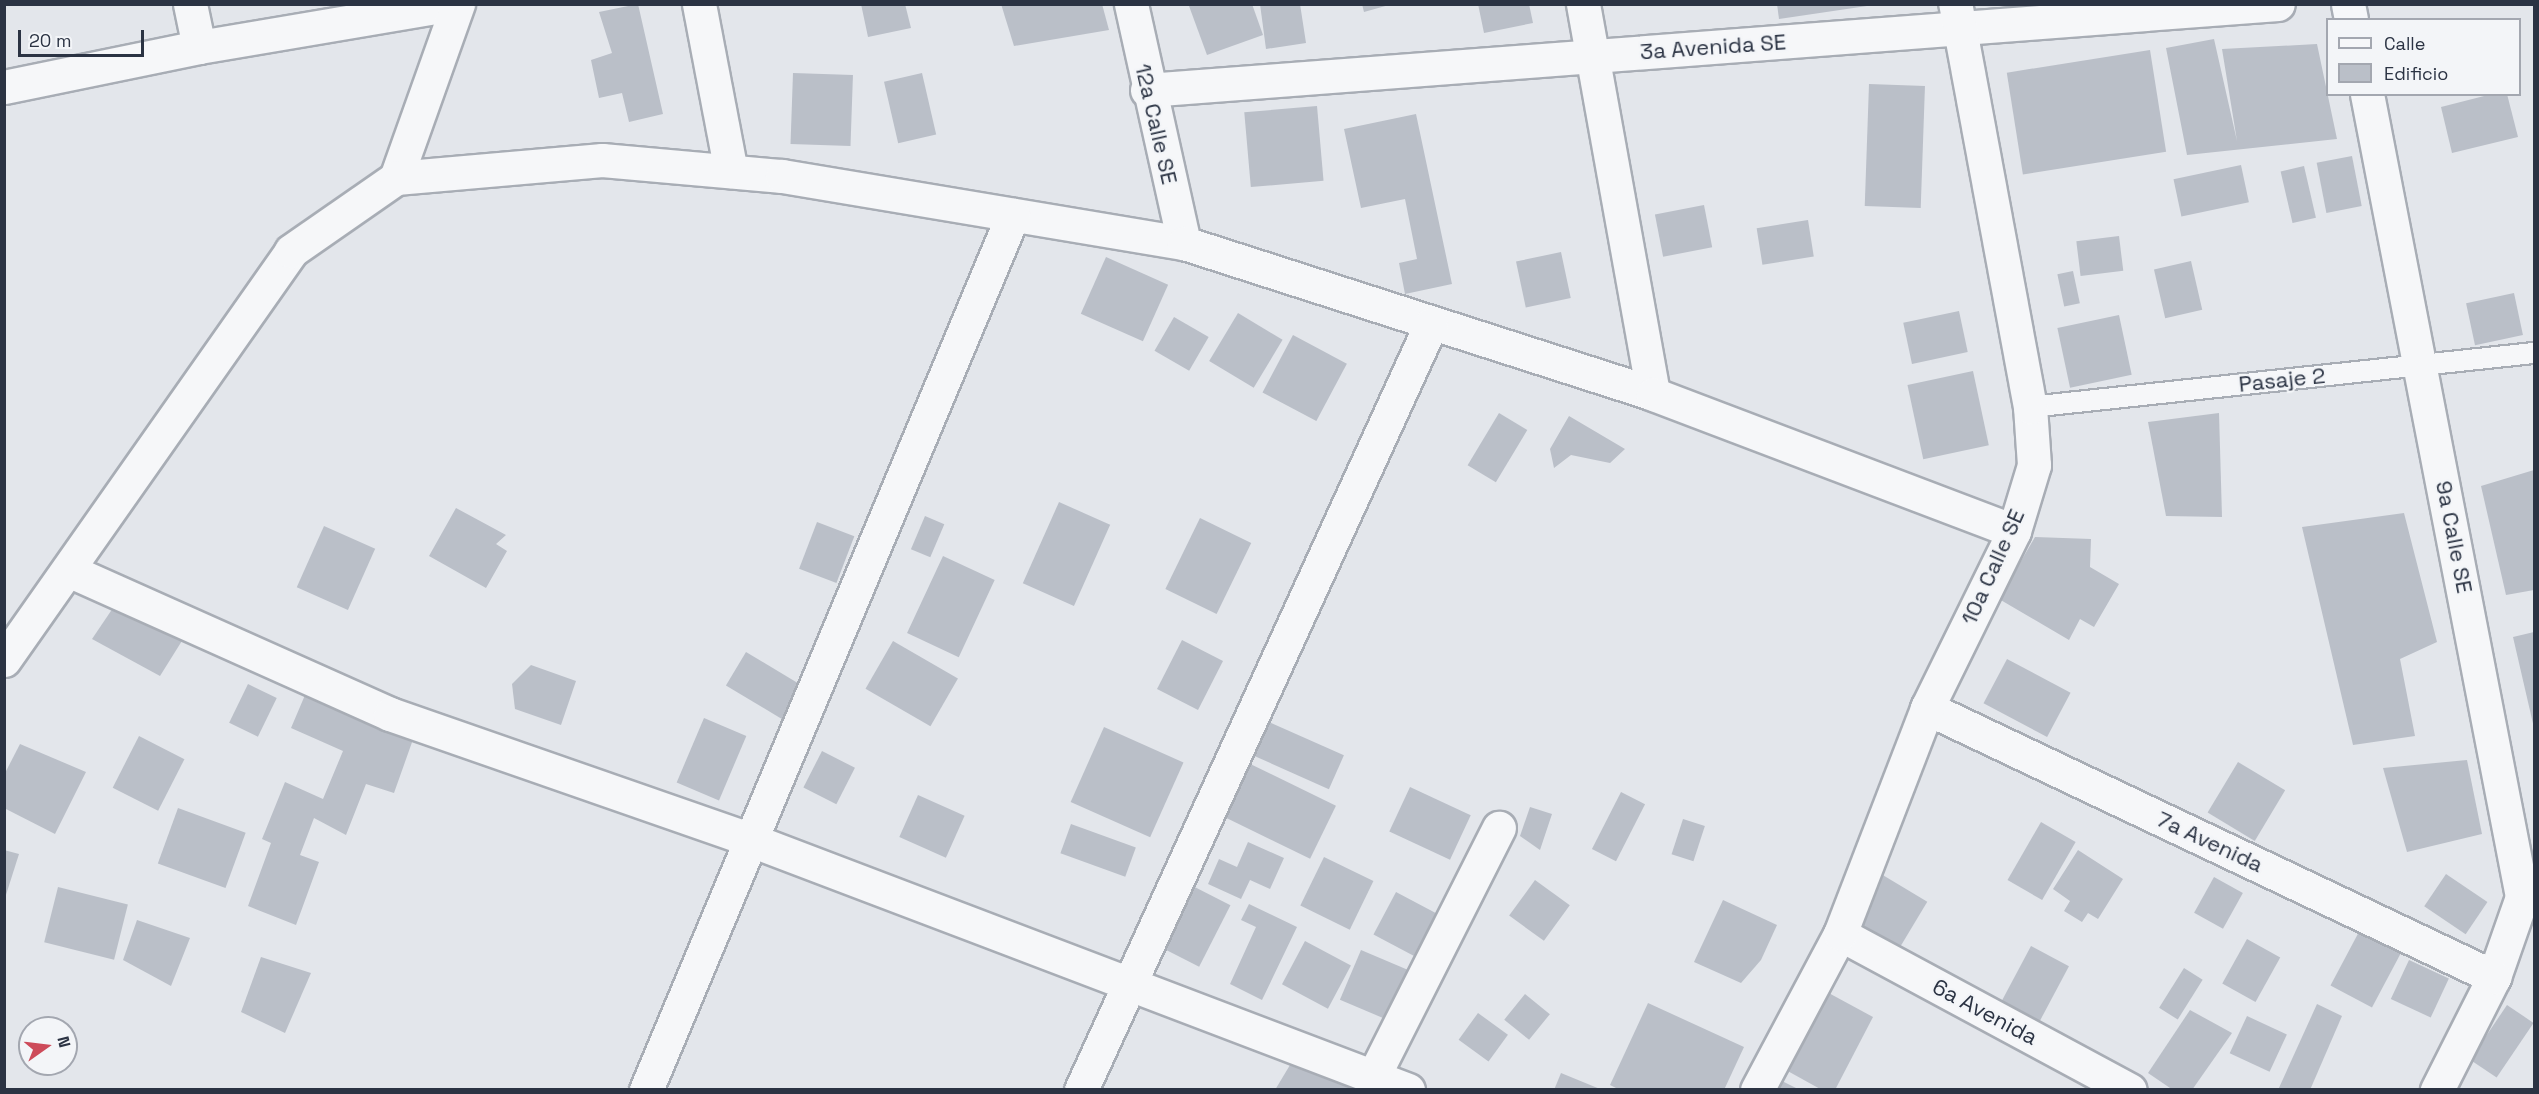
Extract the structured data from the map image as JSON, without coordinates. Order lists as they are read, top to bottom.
{
  "streets": {
    "street": [
      "3a Avenida SE",
      "12a Calle SE",
      "9a Calle SE",
      "10a Calle SE",
      "7a Avenida",
      "6a Avenida"
    ],
    "lane": ["Pasaje 2"]
  },
  "crossings": [
    ["3a Avenida SE", "12a Calle SE"],
    ["3a Avenida SE", "10a Calle SE"],
    ["Pasaje 2", "9a Calle SE"],
    ["Pasaje 2", "10a Calle SE"],
    ["9a Calle SE", "7a Avenida"],
    ["10a Calle SE", "7a Avenida"],
    ["10a Calle SE", "6a Avenida"]
  ],
  "legend": ["Calle", "Edificio"],
  "scale_bar": "20 m",
  "north": "right"
}
